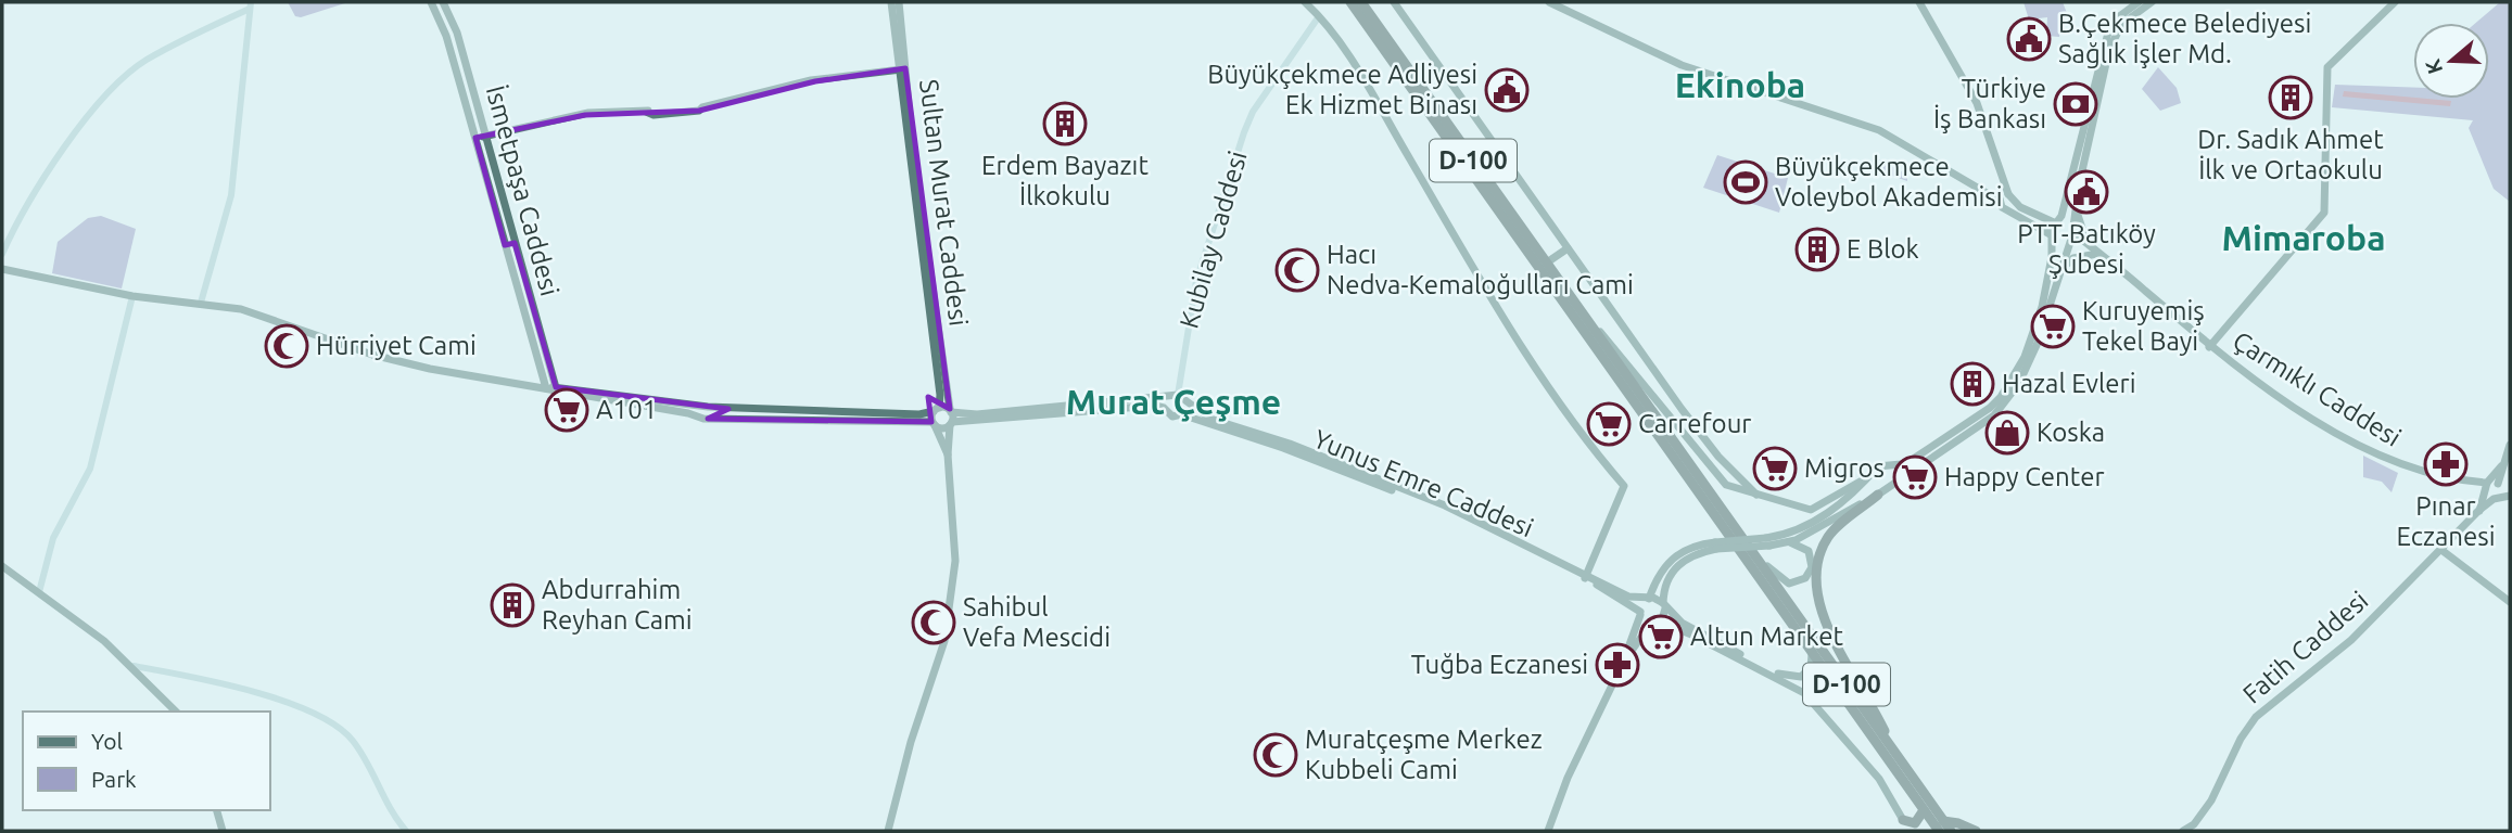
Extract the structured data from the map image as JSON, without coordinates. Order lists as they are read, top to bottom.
{
  "streets": {
    "highway": ["D-100"],
    "main road": [
      "İsmetpaşa Caddesi",
      "Sultan Murat Caddesi",
      "Çarmıklı Caddesi",
      "Yunus Emre Caddesi",
      "Fatih Caddesi"
    ],
    "street": ["Kubilay Caddesi"]
  },
  "crossings": [
    ["Kubilay Caddesi", "Yunus Emre Caddesi"]
  ],
  "districts": ["Ekinoba", "Mimaroba", "Murat Çeşme"],
  "places": {
    "public building": ["B.Çekmece Belediyesi Sağlık İşler Md.", "Büyükçekmece Adliyesi Ek Hizmet Binası", "PTT-Batıköy Şubesi"],
    "building": [
      "Dr. Sadık Ahmet İlk ve Ortaokulu",
      "Erdem Bayazıt İlkokulu",
      "E Blok",
      "Hazal Evleri",
      "Abdurrahim Reyhan Cami"
    ],
    "bank": ["Türkiye İş Bankası"],
    "sports": ["Büyükçekmece Voleybol Akademisi"],
    "mosque": [
      "Hacı Nedva-Kemaloğulları Cami",
      "Hürriyet Cami",
      "Sahibul Vefa Mescidi",
      "Muratçeşme Merkez Kubbeli Cami"
    ],
    "supermarket": [
      "Kuruyemiş Tekel Bayi",
      "A101",
      "Carrefour",
      "Migros",
      "Happy Center",
      "Altun Market"
    ],
    "shop": ["Koska"],
    "pharmacy": ["Pınar Eczanesi", "Tuğba Eczanesi"]
  },
  "legend": ["Yol", "Park"],
  "north": "left"
}
